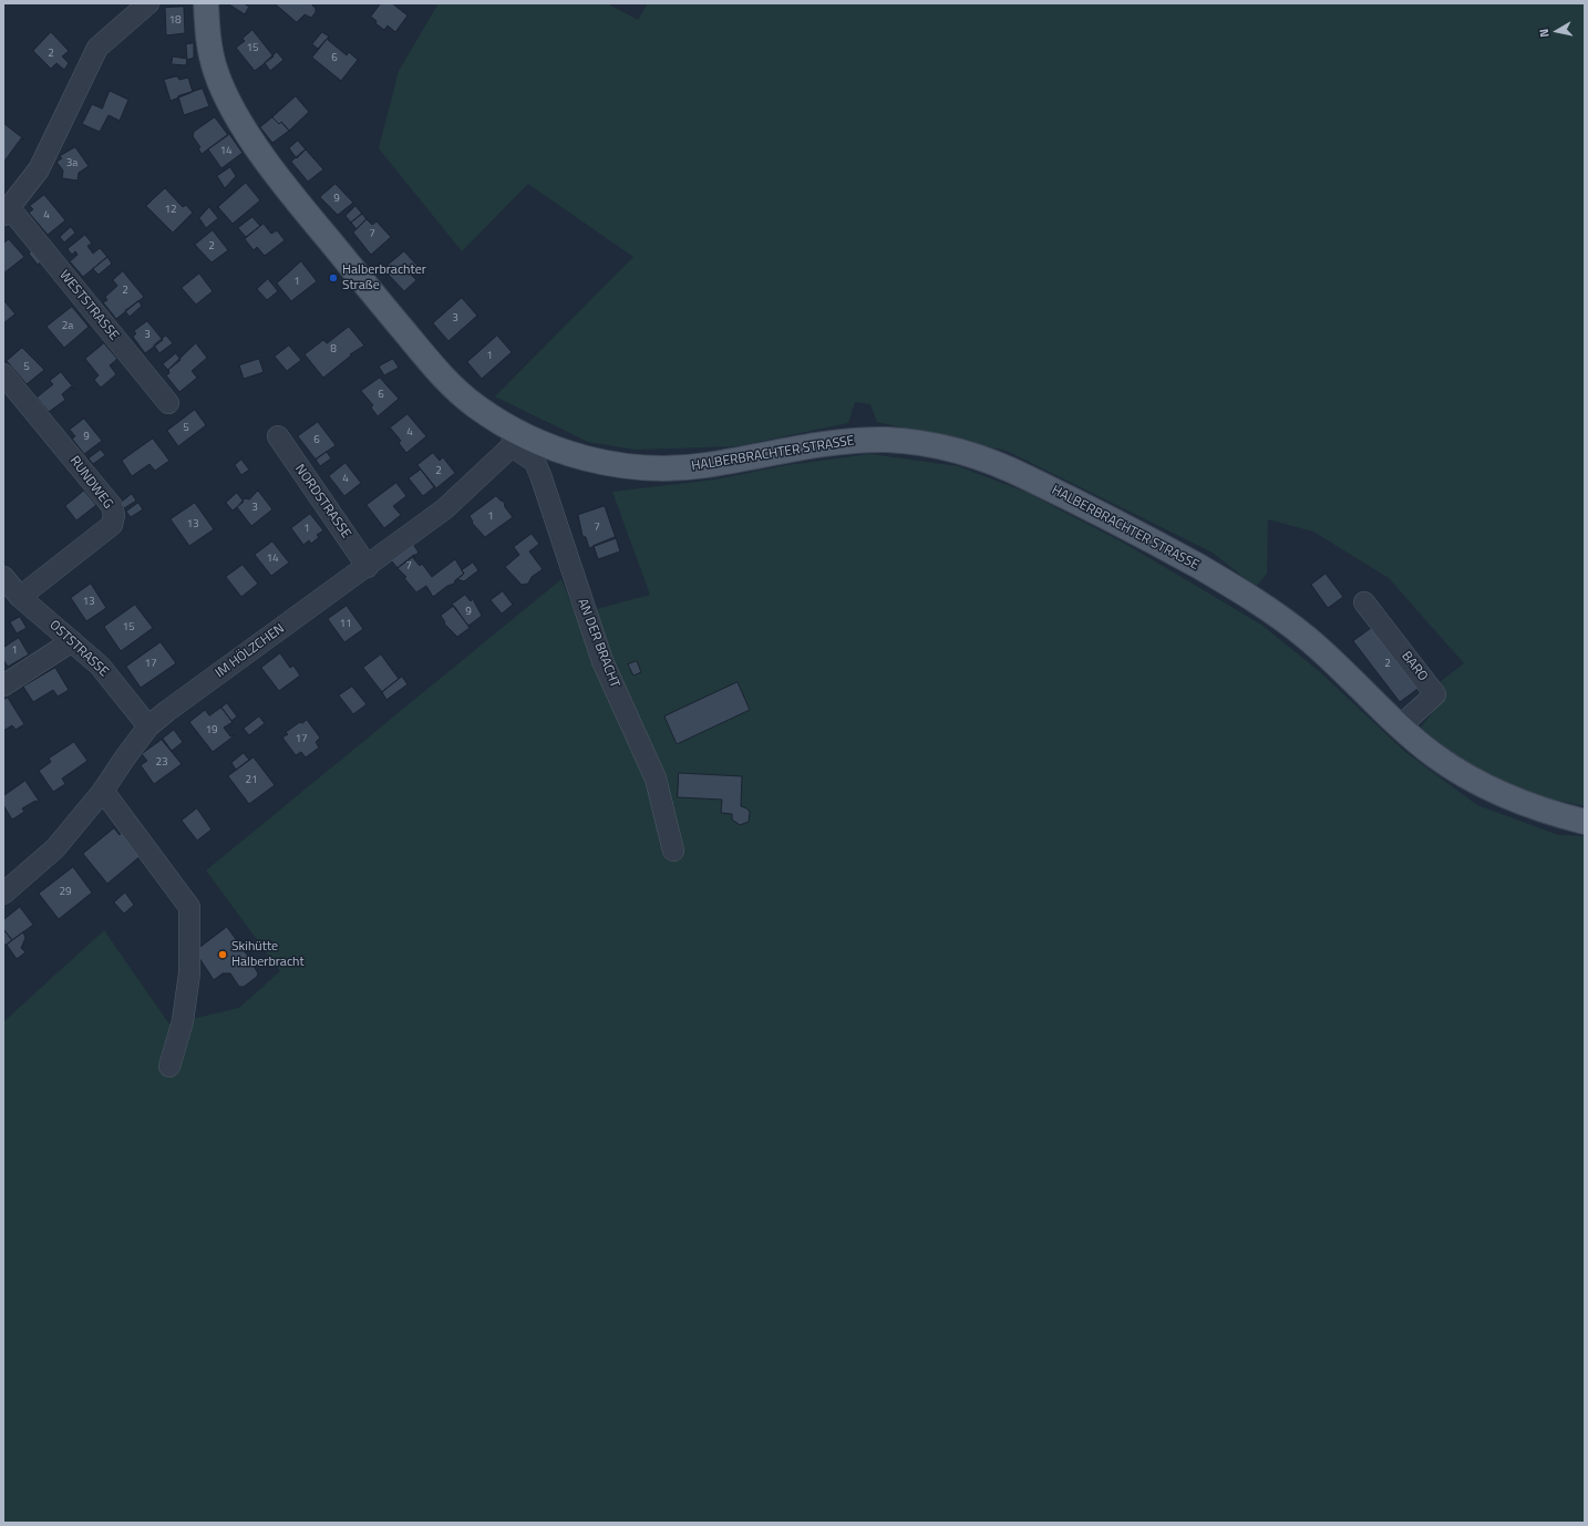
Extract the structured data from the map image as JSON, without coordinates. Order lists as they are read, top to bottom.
{
  "streets": {
    "main road": ["HALBERBRACHTER STRASSE"],
    "street": [
      "WESTSTRASSE",
      "RUNDWEG",
      "NORDSTRASSE",
      "AN DER BRACHT",
      "OSTSTRASSE",
      "IM HÖLZCHEN",
      "BARO"
    ]
  },
  "crossings": [
    ["HALBERBRACHTER STRASSE", "AN DER BRACHT"],
    ["HALBERBRACHTER STRASSE", "IM HÖLZCHEN"],
    ["HALBERBRACHTER STRASSE", "BARO"],
    ["RUNDWEG", "OSTSTRASSE"],
    ["NORDSTRASSE", "IM HÖLZCHEN"],
    ["AN DER BRACHT", "IM HÖLZCHEN"],
    ["OSTSTRASSE", "IM HÖLZCHEN"]
  ],
  "places": ["Halberbrachter Straße", "Skihütte Halberbracht"],
  "house_numbers": [
    "18",
    "15",
    "2",
    "6",
    "14",
    "3a",
    "9",
    "12",
    "4",
    "7",
    "2",
    "1",
    "2",
    "3",
    "2a",
    "3",
    "8",
    "1",
    "5",
    "6",
    "5",
    "4",
    "9",
    "6",
    "2",
    "4",
    "3",
    "1",
    "13",
    "7",
    "1",
    "14",
    "7",
    "13",
    "9",
    "11",
    "15",
    "1",
    "17",
    "2",
    "19",
    "17",
    "23",
    "21",
    "29"
  ],
  "north": "left"
}
